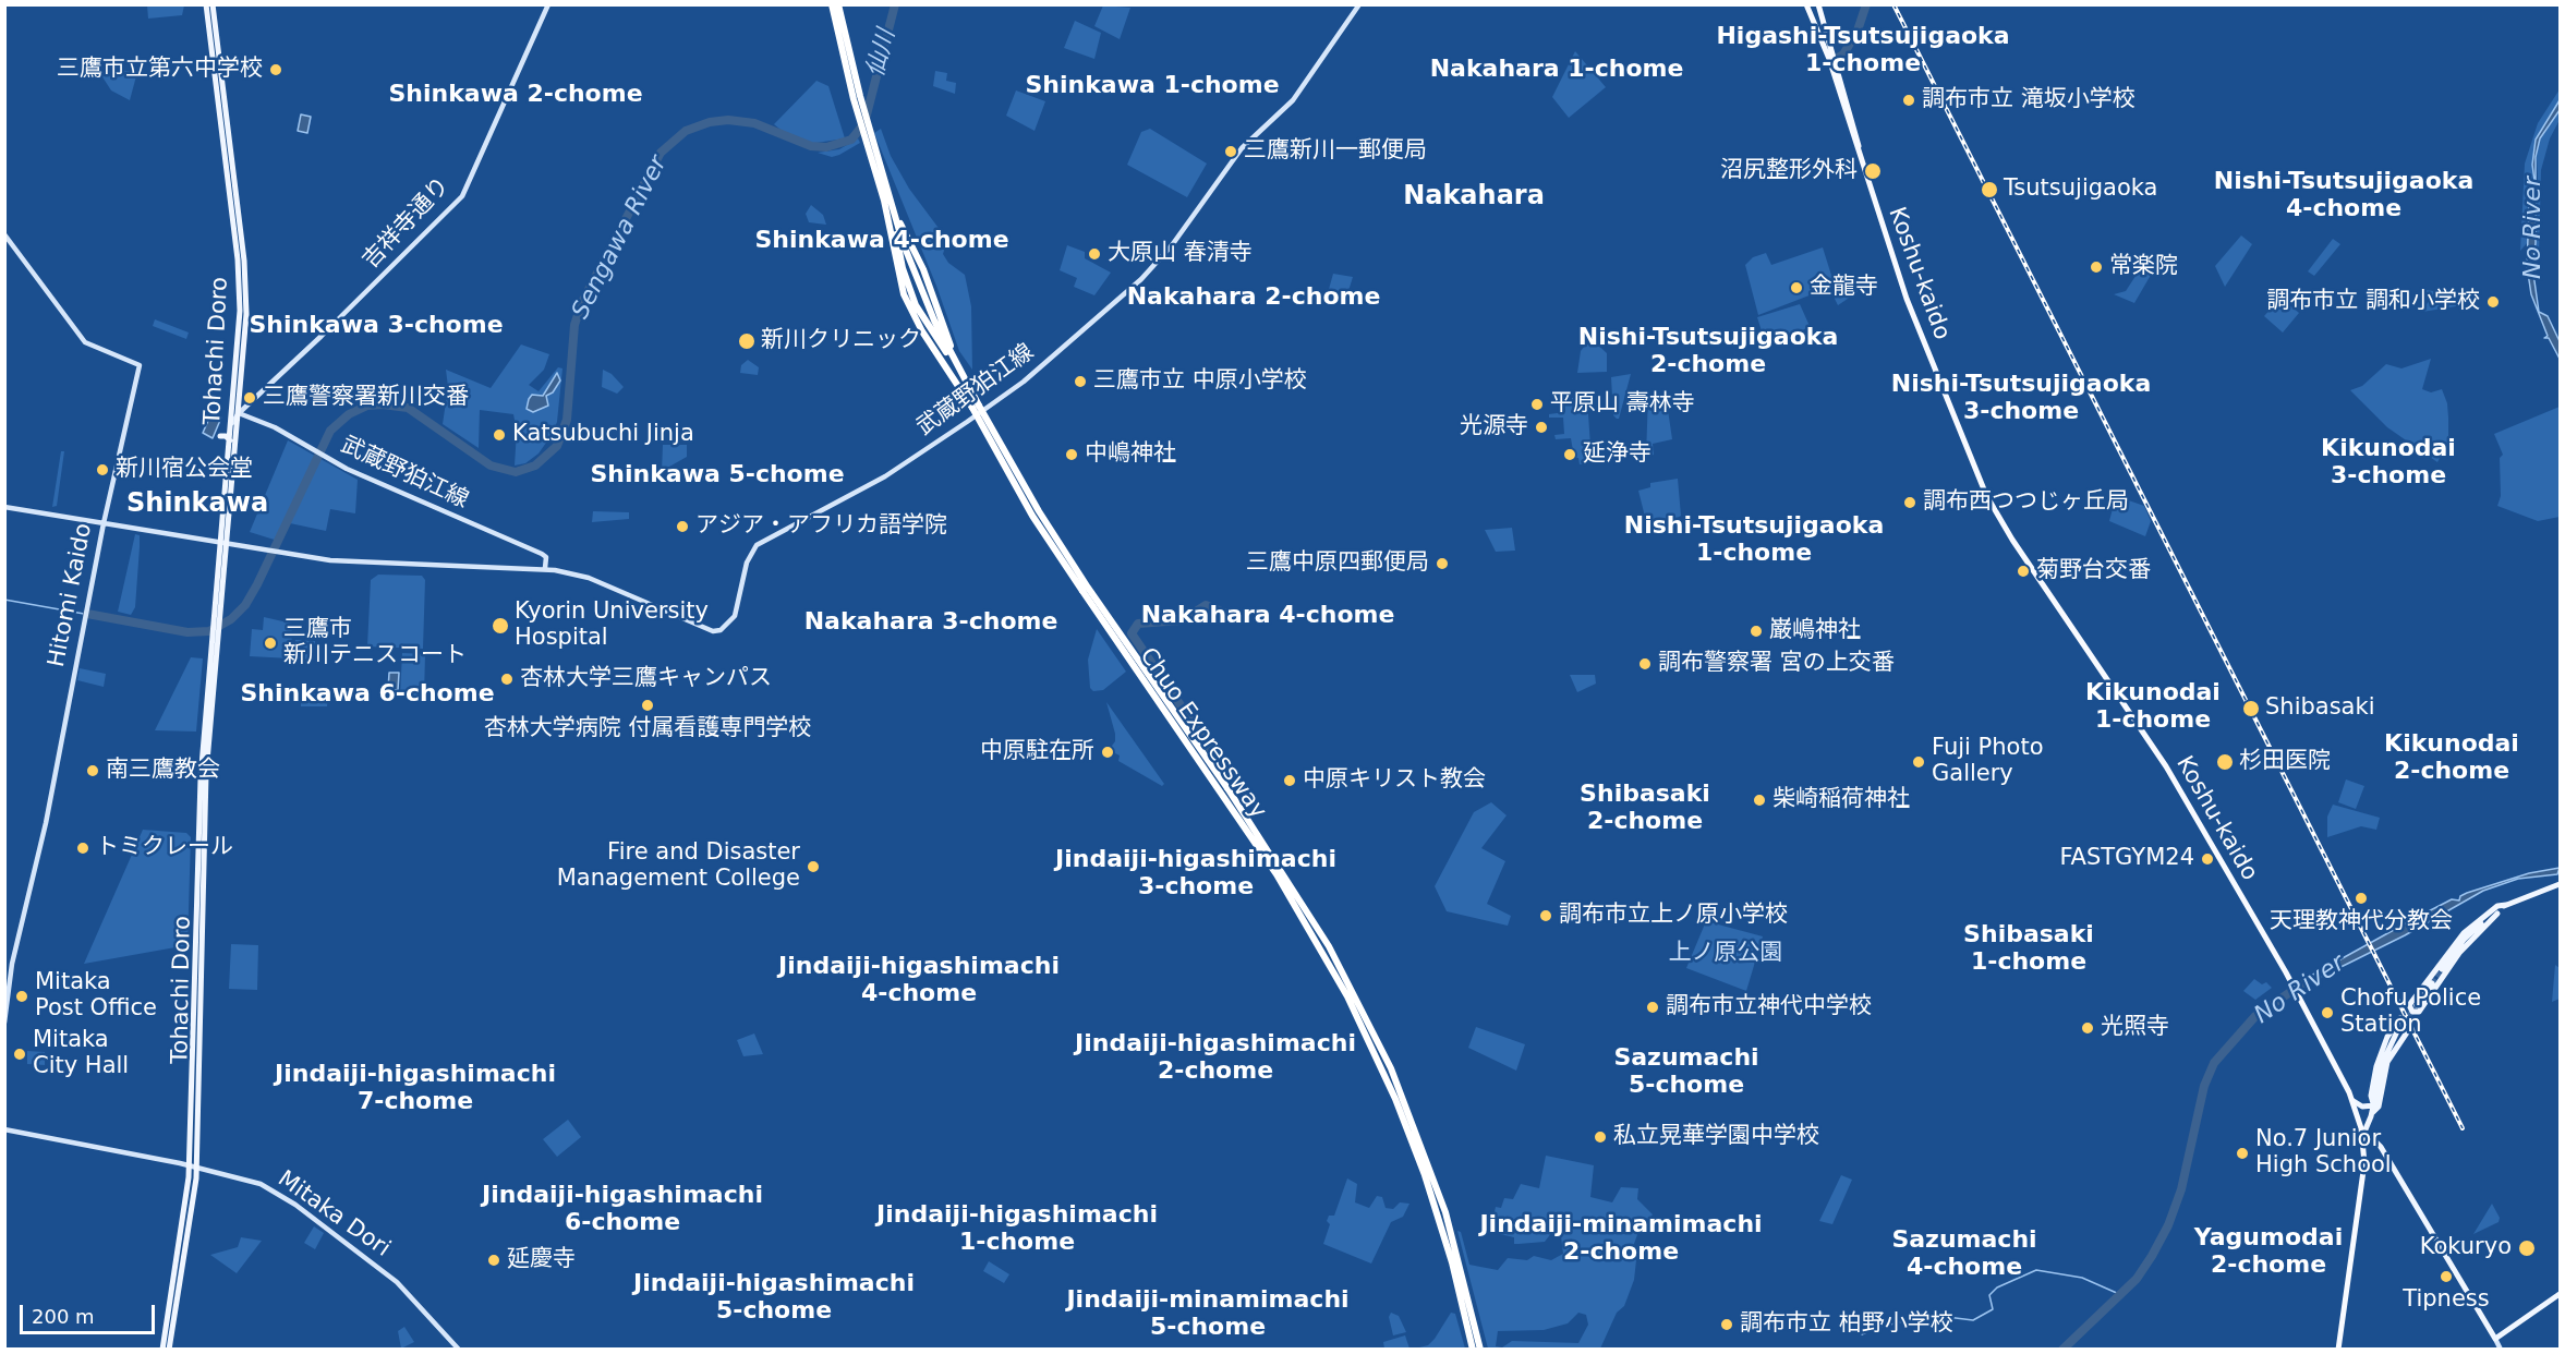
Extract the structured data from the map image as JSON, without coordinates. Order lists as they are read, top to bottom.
{
  "streets": {
    "highway": ["Koshu-kaido", "Chuo Expressway"],
    "main road": [
      "吉祥寺通り",
      "Tohachi Doro",
      "武蔵野狛江線",
      "Hitomi Kaido",
      "Mitaka Dori"
    ]
  },
  "crossings": [
    ["吉祥寺通り", "Tohachi Doro"],
    ["吉祥寺通り", "武蔵野狛江線"],
    ["Tohachi Doro", "武蔵野狛江線"],
    ["Tohachi Doro", "Mitaka Dori"]
  ],
  "districts": [
    "Higashi-Tsutsujigaoka 1-chome",
    "Nakahara 1-chome",
    "Shinkawa 1-chome",
    "Shinkawa 2-chome",
    "Nishi-Tsutsujigaoka 4-chome",
    "Nakahara",
    "Shinkawa 4-chome",
    "Nakahara 2-chome",
    "Shinkawa 3-chome",
    "Nishi-Tsutsujigaoka 2-chome",
    "Nishi-Tsutsujigaoka 3-chome",
    "Kikunodai 3-chome",
    "Shinkawa 5-chome",
    "Shinkawa",
    "Nishi-Tsutsujigaoka 1-chome",
    "Nakahara 4-chome",
    "Nakahara 3-chome",
    "Kikunodai 1-chome",
    "Shinkawa 6-chome",
    "Kikunodai 2-chome",
    "Shibasaki 2-chome",
    "Jindaiji-higashimachi 3-chome",
    "Shibasaki 1-chome",
    "Jindaiji-higashimachi 4-chome",
    "Jindaiji-higashimachi 2-chome",
    "Sazumachi 5-chome",
    "Jindaiji-higashimachi 7-chome",
    "Jindaiji-higashimachi 6-chome",
    "Jindaiji-higashimachi 1-chome",
    "Jindaiji-minamimachi 2-chome",
    "Yagumodai 2-chome",
    "Sazumachi 4-chome",
    "Jindaiji-higashimachi 5-chome",
    "Jindaiji-minamimachi 5-chome"
  ],
  "water": ["仙川", "No River", "Sengawa River"],
  "parks": ["上ノ原公園"],
  "places": [
    "三鷹市立第六中学校",
    "調布市立 滝坂小学校",
    "三鷹新川一郵便局",
    "沼尻整形外科",
    "Tsutsujigaoka",
    "大原山 春清寺",
    "常楽院",
    "金龍寺",
    "調布市立 調和小学校",
    "新川クリニック",
    "三鷹市立 中原小学校",
    "三鷹警察署新川交番",
    "平原山 壽林寺",
    "光源寺",
    "Katsubuchi Jinja",
    "中嶋神社",
    "延浄寺",
    "新川宿公会堂",
    "調布西つつじヶ丘局",
    "アジア・アフリカ語学院",
    "三鷹中原四郵便局",
    "菊野台交番",
    "Kyorin University Hospital",
    "巌嶋神社",
    "三鷹市 新川テニスコート",
    "調布警察署 宮の上交番",
    "杏林大学三鷹キャンパス",
    "杏林大学病院 付属看護専門学校",
    "Shibasaki",
    "中原駐在所",
    "Fuji Photo Gallery",
    "杉田医院",
    "南三鷹教会",
    "中原キリスト教会",
    "柴崎稲荷神社",
    "トミクレール",
    "FASTGYM24",
    "Fire and Disaster Management College",
    "天理教神代分教会",
    "調布市立上ノ原小学校",
    "Mitaka Post Office",
    "調布市立神代中学校",
    "Chofu Police Station",
    "光照寺",
    "Mitaka City Hall",
    "私立晃華学園中学校",
    "No.7 Junior High School",
    "Kokuryo",
    "延慶寺",
    "Tipness",
    "調布市立 柏野小学校"
  ],
  "scale_bar": "200 m"
}
